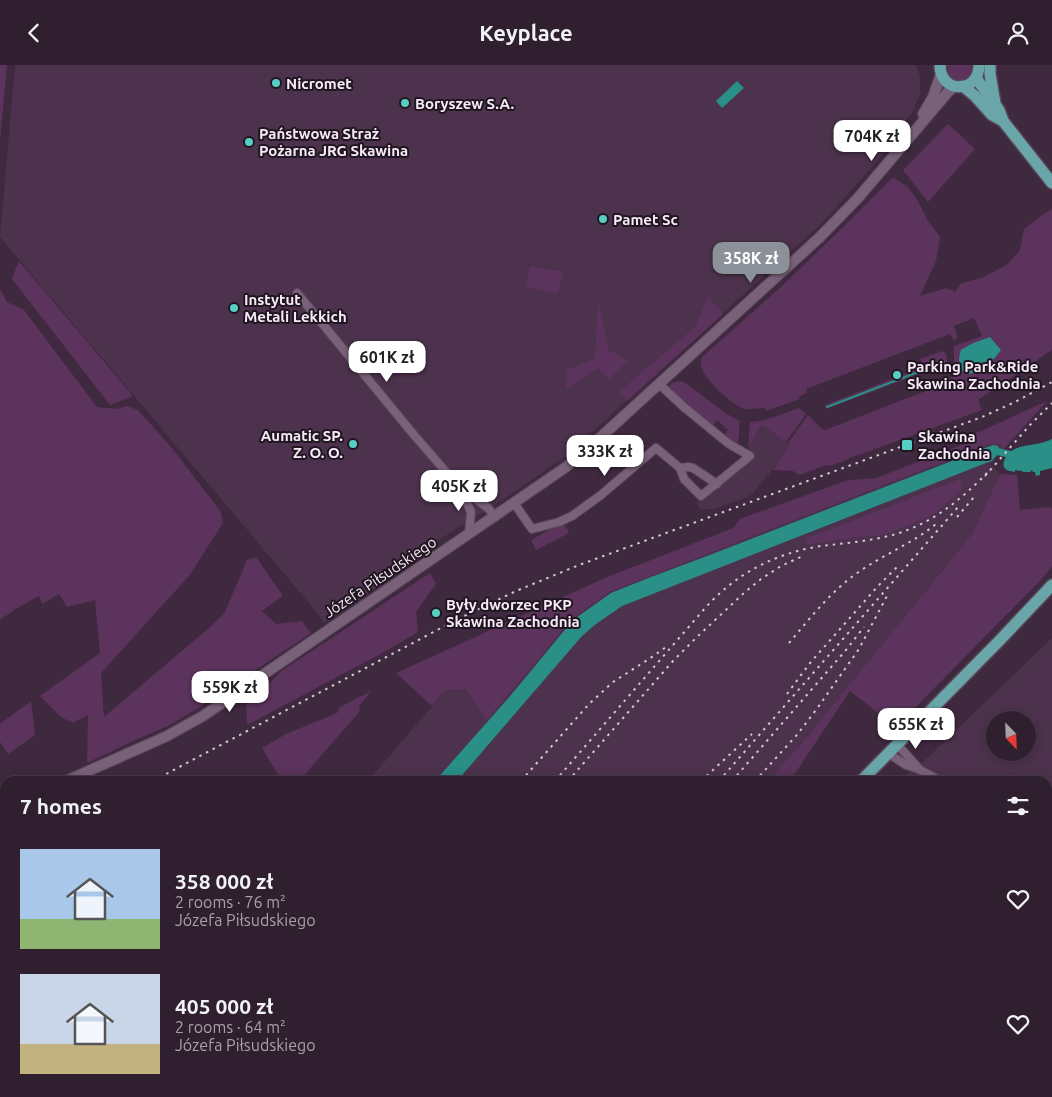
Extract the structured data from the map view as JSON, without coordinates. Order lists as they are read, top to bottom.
{
  "streets": {
    "main road": ["Józefa Piłsudskiego"]
  },
  "places": {
    "other": [
      "Nicromet",
      "Boryszew S.A.",
      "Państwowa Straż Pożarna JRG Skawina",
      "Pamet Sc",
      "Instytut Metali Lekkich",
      "Parking Park&Ride Skawina Zachodnia",
      "Aumatic SP. Z. O. O.",
      "Były dworzec PKP Skawina Zachodnia"
    ],
    "transit": ["Skawina Zachodnia"]
  },
  "north": "bottom right",
  "page": {
    "header": "Keyplace",
    "price": [
      "704K zł",
      "358K zł",
      "601K zł",
      "333K zł",
      "405K zł",
      "559K zł",
      "655K zł"
    ],
    "heading": "7 homes",
    "list": [
      {
        "name": "358 000 zł",
        "note": "2 rooms · 76 m² · Józefa Piłsudskiego"
      },
      {
        "name": "405 000 zł",
        "note": "2 rooms · 64 m² · Józefa Piłsudskiego"
      }
    ]
  }
}
